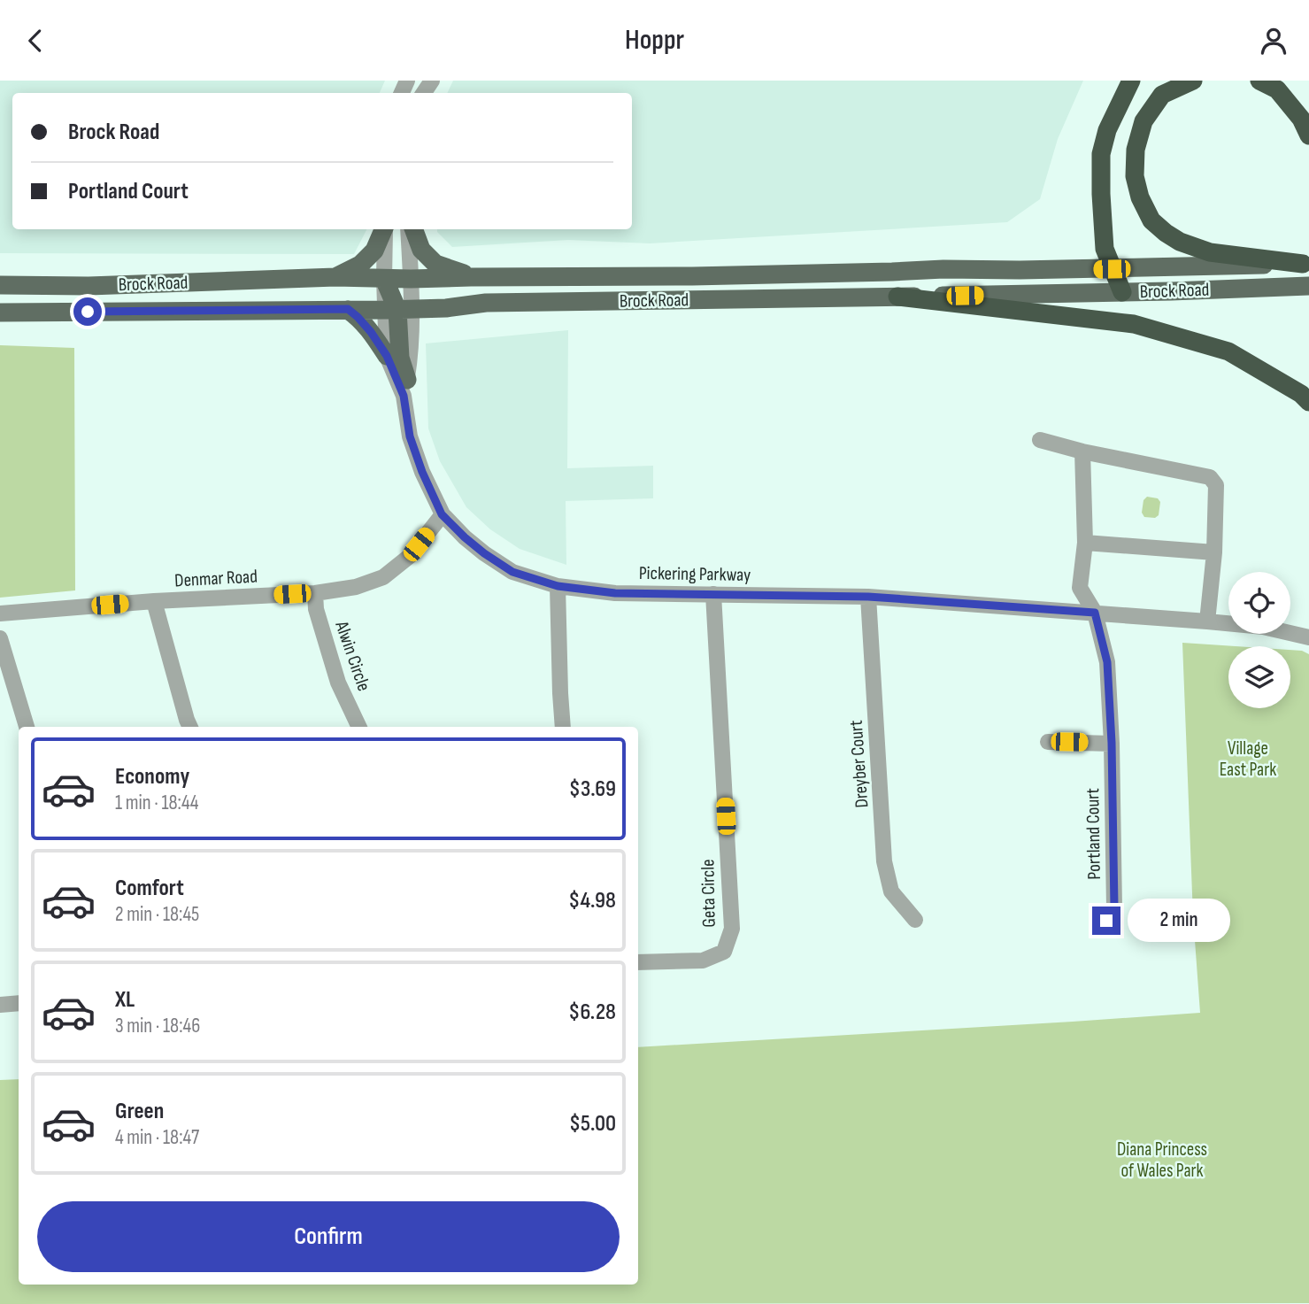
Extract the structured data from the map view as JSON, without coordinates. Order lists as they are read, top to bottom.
{
  "streets": {
    "main road": ["Brock Road"],
    "street": [
      "Pickering Parkway",
      "Denmar Road",
      "Alwin Circle",
      "Dreyber Court",
      "Portland Court",
      "Geta Circle"
    ]
  },
  "crossings": [
    ["Brock Road", "Pickering Parkway"],
    ["Pickering Parkway", "Denmar Road"],
    ["Pickering Parkway", "Dreyber Court"],
    ["Pickering Parkway", "Portland Court"],
    ["Pickering Parkway", "Geta Circle"],
    ["Denmar Road", "Alwin Circle"]
  ],
  "parks": ["Village East Park", "Diana Princess of Wales Park"],
  "page": {
    "header": "Hoppr",
    "banner": ["Brock Road", "Portland Court"],
    "list": [
      {
        "name": "Economy",
        "note": "1 min · 18:44",
        "value": "$3.69"
      },
      {
        "name": "Comfort",
        "note": "2 min · 18:45",
        "value": "$4.98"
      },
      {
        "name": "XL",
        "note": "3 min · 18:46",
        "value": "$6.28"
      },
      {
        "name": "Green",
        "note": "4 min · 18:47",
        "value": "$5.00"
      }
    ],
    "bubble": "2 min",
    "buttons": "Confirm"
  }
}
